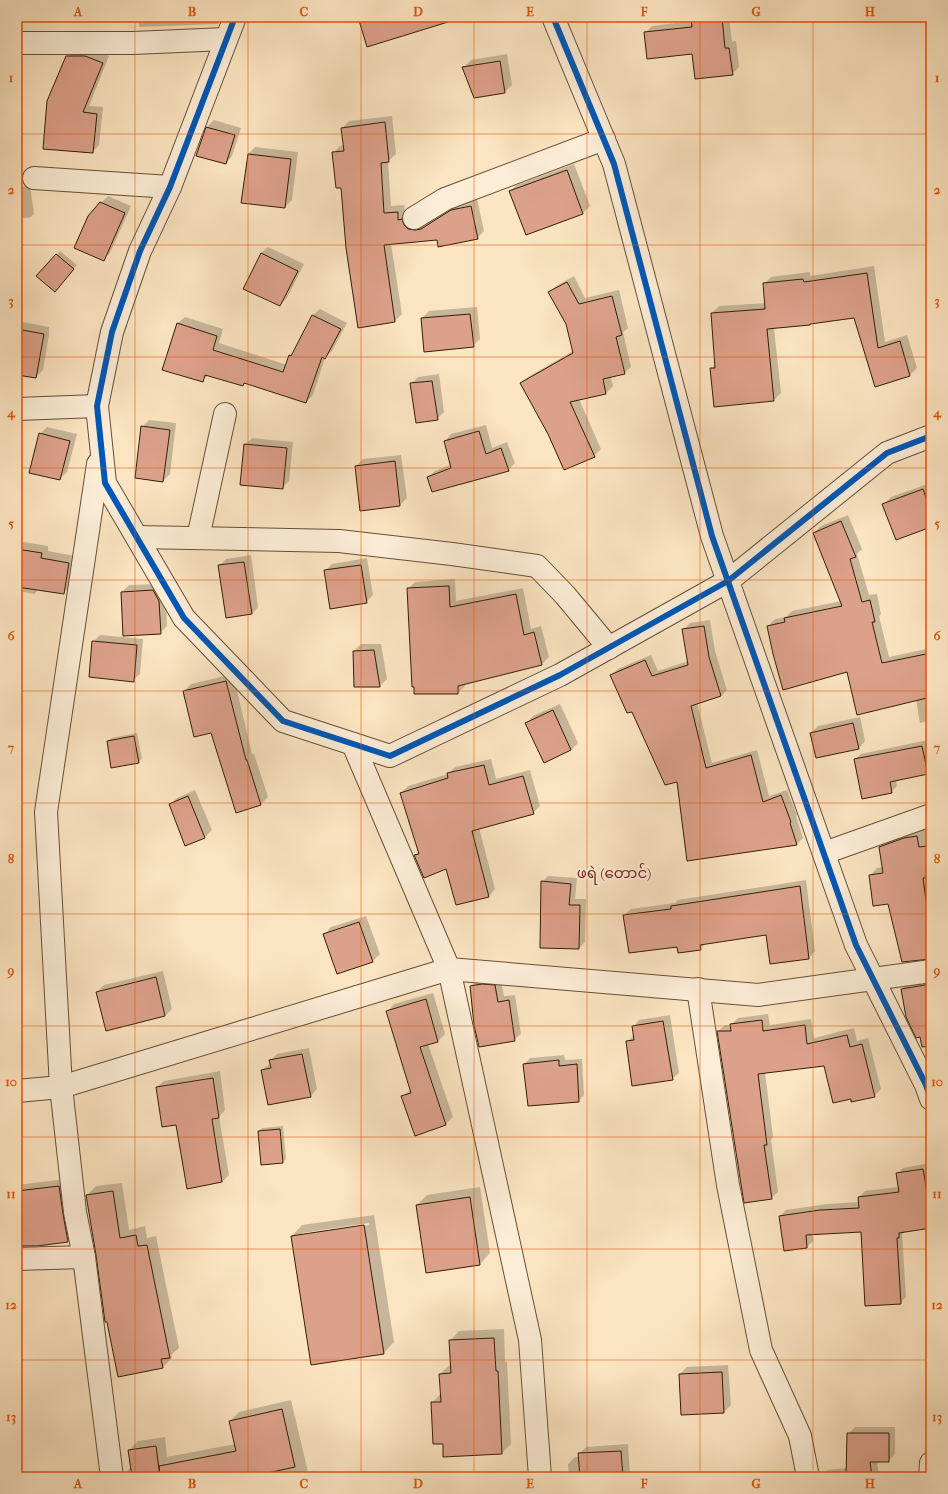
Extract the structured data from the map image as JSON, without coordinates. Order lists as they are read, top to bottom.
{
  "districts": ["ဖရဲ (တောင်)"],
  "grid": {
    "columns": [
      "A",
      "B",
      "C",
      "D",
      "E",
      "F",
      "G",
      "H"
    ],
    "rows": [
      "1",
      "2",
      "3",
      "4",
      "5",
      "6",
      "7",
      "8",
      "9",
      "10",
      "11",
      "12",
      "13"
    ]
  }
}
